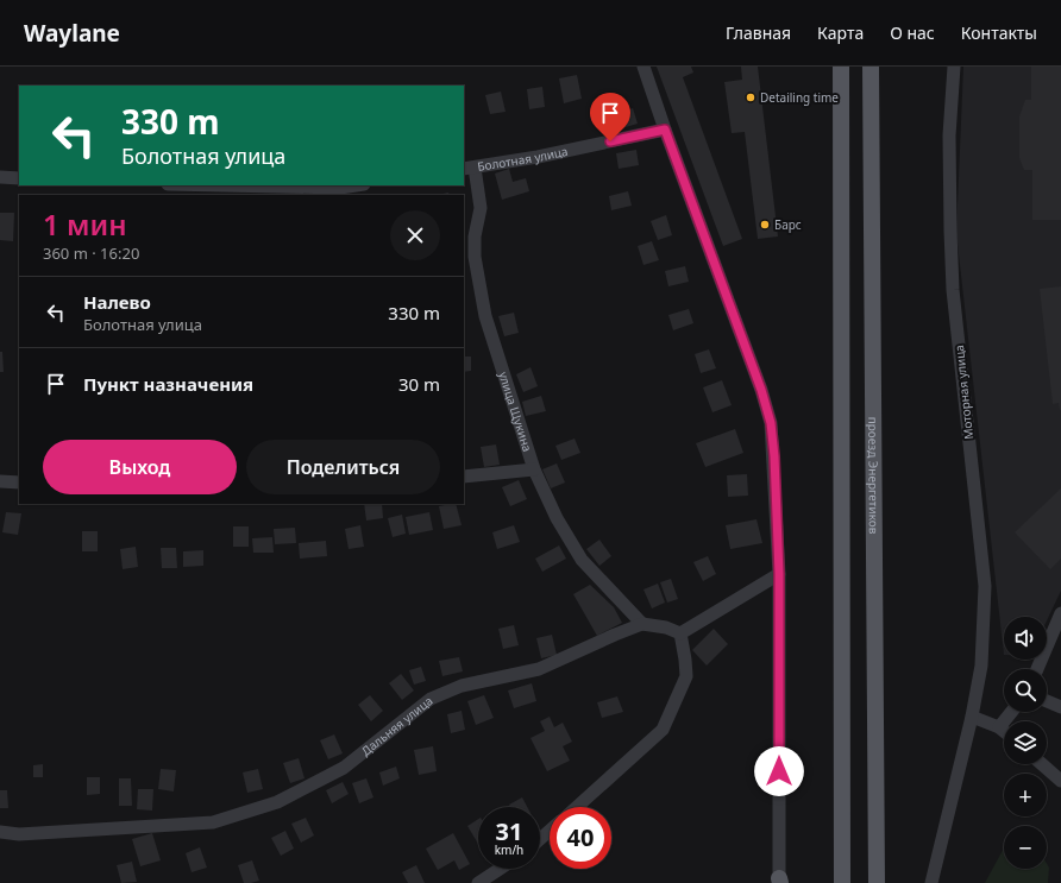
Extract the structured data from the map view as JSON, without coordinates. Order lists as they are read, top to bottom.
{
  "streets": {
    "main road": ["проезд Энергетиков"],
    "street": [
      "Болотная улица",
      "Моторная улица",
      "улица Щукина",
      "Дальняя улица"
    ]
  },
  "crossings": [
    ["Болотная улица", "улица Щукина"],
    ["улица Щукина", "Дальняя улица"]
  ],
  "places": ["Detailing time", "Барс"],
  "page": {
    "header": "Waylane",
    "nav": [
      "Главная",
      "Карта",
      "О нас",
      "Контакты"
    ],
    "turn": ["330 m", "Болотная улица"],
    "heading": ["1 мин", "360 m · 16:20"],
    "list": [
      {
        "name": "Налево",
        "note": "Болотная улица",
        "value": "330 m"
      },
      {
        "name": "Пункт назначения",
        "value": "30 m"
      }
    ],
    "buttons": ["Выход", "Поделиться"],
    "map_buttons": ["+", "−"],
    "speed": "31 km/h",
    "limit": "40"
  }
}
